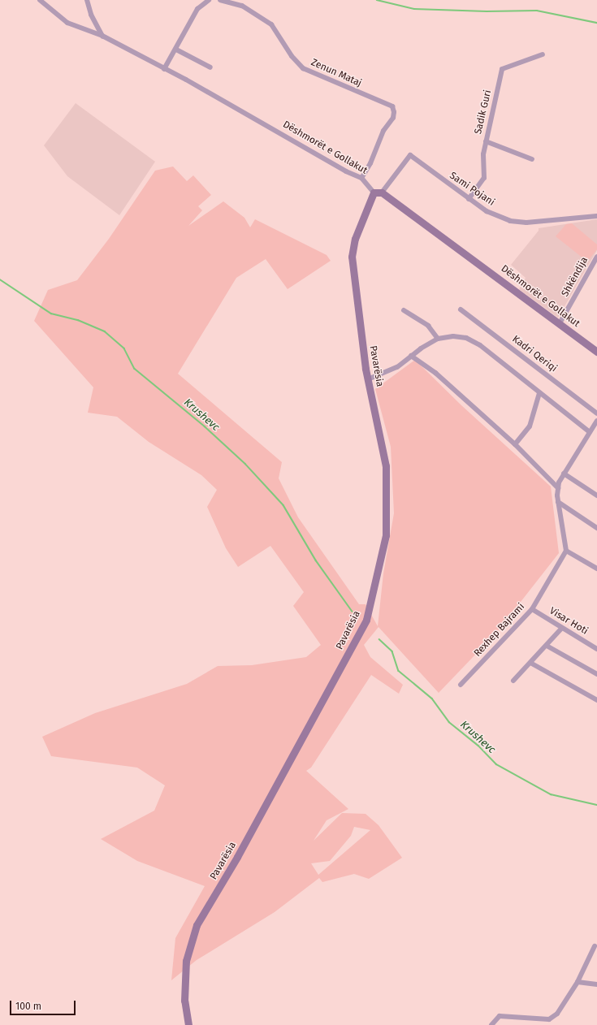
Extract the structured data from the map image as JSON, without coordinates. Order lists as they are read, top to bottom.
{
  "streets": {
    "street": [
      "Zenun Mataj",
      "Sadik Guri",
      "Dëshmorët e Gollakut",
      "Sami Pojani",
      "Shkëndija",
      "Kadri Qeriqi",
      "Pavarësia",
      "Visar Hoti",
      "Rexhep Bajrami"
    ]
  },
  "crossings": [
    ["Zenun Mataj", "Dëshmorët e Gollakut"],
    ["Sadik Guri", "Sami Pojani"],
    ["Dëshmorët e Gollakut", "Sami Pojani"],
    ["Dëshmorët e Gollakut", "Shkëndija"],
    ["Dëshmorët e Gollakut", "Pavarësia"],
    ["Visar Hoti", "Rexhep Bajrami"]
  ],
  "water": ["Krushevc"],
  "scale_bar": "100 m"
}
